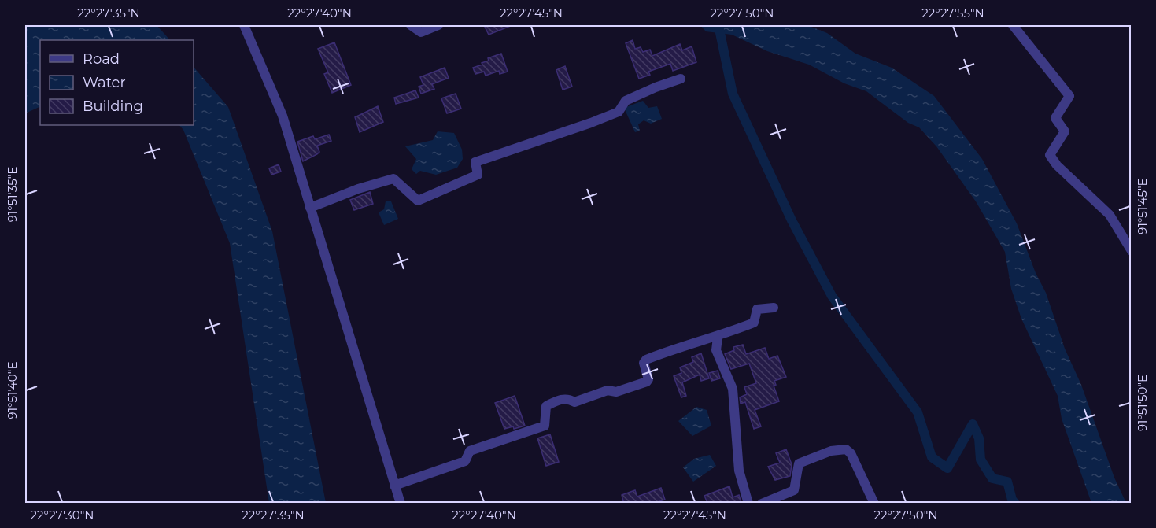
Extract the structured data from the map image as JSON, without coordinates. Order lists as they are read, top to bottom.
{
  "legend": ["Road", "Water", "Building"],
  "coordinates": [
    "22°27'35\"N",
    "22°27'40\"N",
    "22°27'45\"N",
    "22°27'50\"N",
    "22°27'55\"N",
    "91°51'35\"E",
    "91°51'45\"E",
    "91°51'40\"E",
    "91°51'50\"E",
    "22°27'30\"N"
  ]
}
